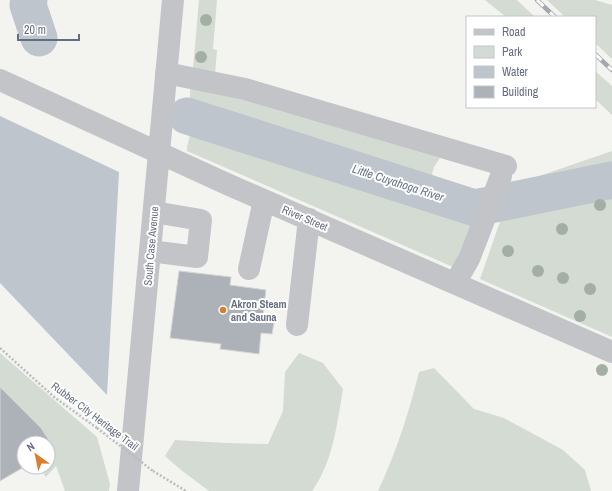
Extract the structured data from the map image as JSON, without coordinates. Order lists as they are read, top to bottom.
{
  "streets": {
    "street": ["River Street", "South Case Avenue"],
    "path": ["Rubber City Heritage Trail"]
  },
  "crossings": [
    ["River Street", "South Case Avenue"]
  ],
  "water": ["Little Cuyahoga River"],
  "places": ["Akron Steam and Sauna"],
  "legend": [
    "Road",
    "Park",
    "Water",
    "Building"
  ],
  "scale_bar": "20 m",
  "north": "top left"
}
